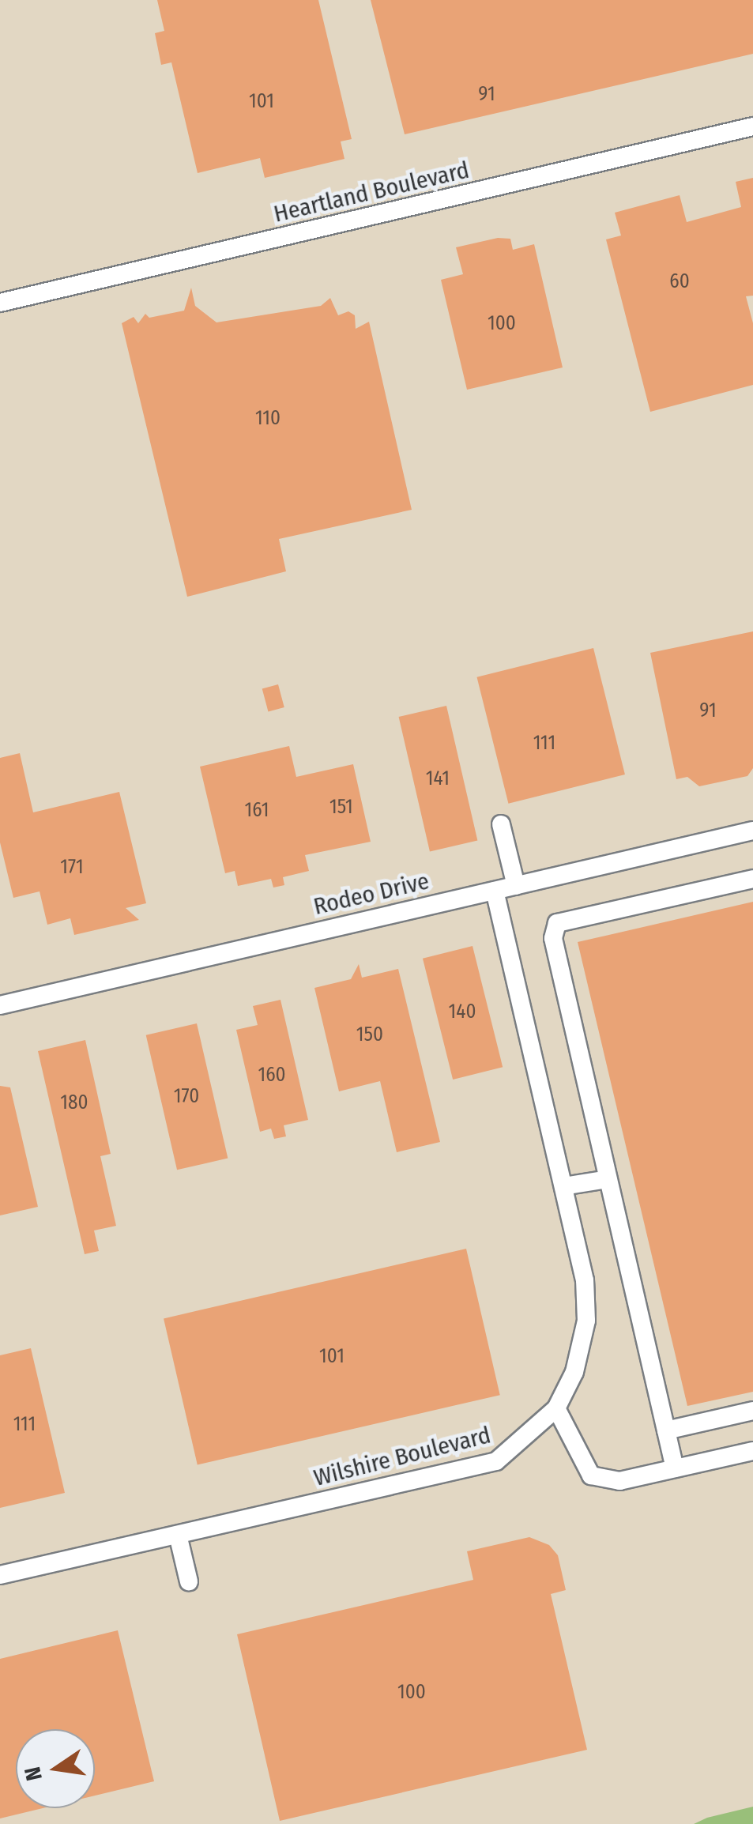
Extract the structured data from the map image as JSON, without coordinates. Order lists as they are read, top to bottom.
{
  "streets": {
    "street": ["Heartland Boulevard", "Rodeo Drive", "Wilshire Boulevard"]
  },
  "crossings": [
    ["Rodeo Drive", "Wilshire Boulevard"]
  ],
  "house_numbers": [
    "91",
    "101",
    "60",
    "100",
    "110",
    "91",
    "111",
    "141",
    "151",
    "161",
    "171",
    "140",
    "150",
    "160",
    "170",
    "180",
    "101",
    "111",
    "100"
  ],
  "north": "left"
}
